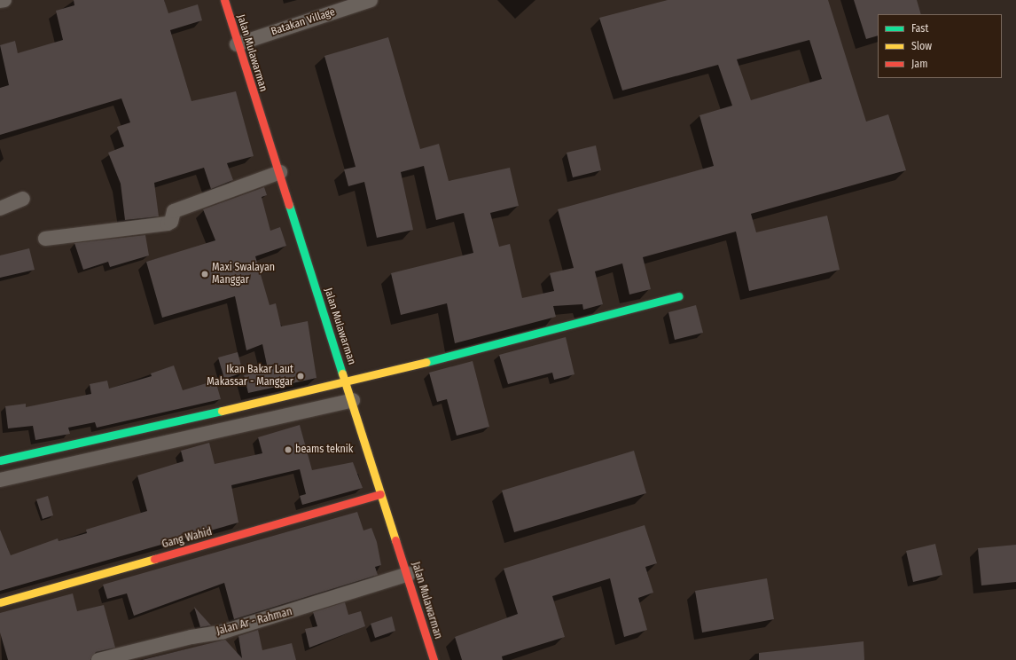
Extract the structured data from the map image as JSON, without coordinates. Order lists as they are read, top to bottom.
{
  "streets": {
    "street": [
      "Batakan Village",
      "Jalan Mulawarman",
      "Gang Wahid",
      "Jalan Ar - Rahman"
    ]
  },
  "crossings": [
    ["Batakan Village", "Jalan Mulawarman"],
    ["Jalan Mulawarman", "Gang Wahid"],
    ["Jalan Mulawarman", "Jalan Ar - Rahman"]
  ],
  "places": ["Maxi Swalayan Manggar", "Ikan Bakar Laut Makassar - Manggar", "beams teknik"],
  "legend": ["Fast", "Slow", "Jam"]
}
